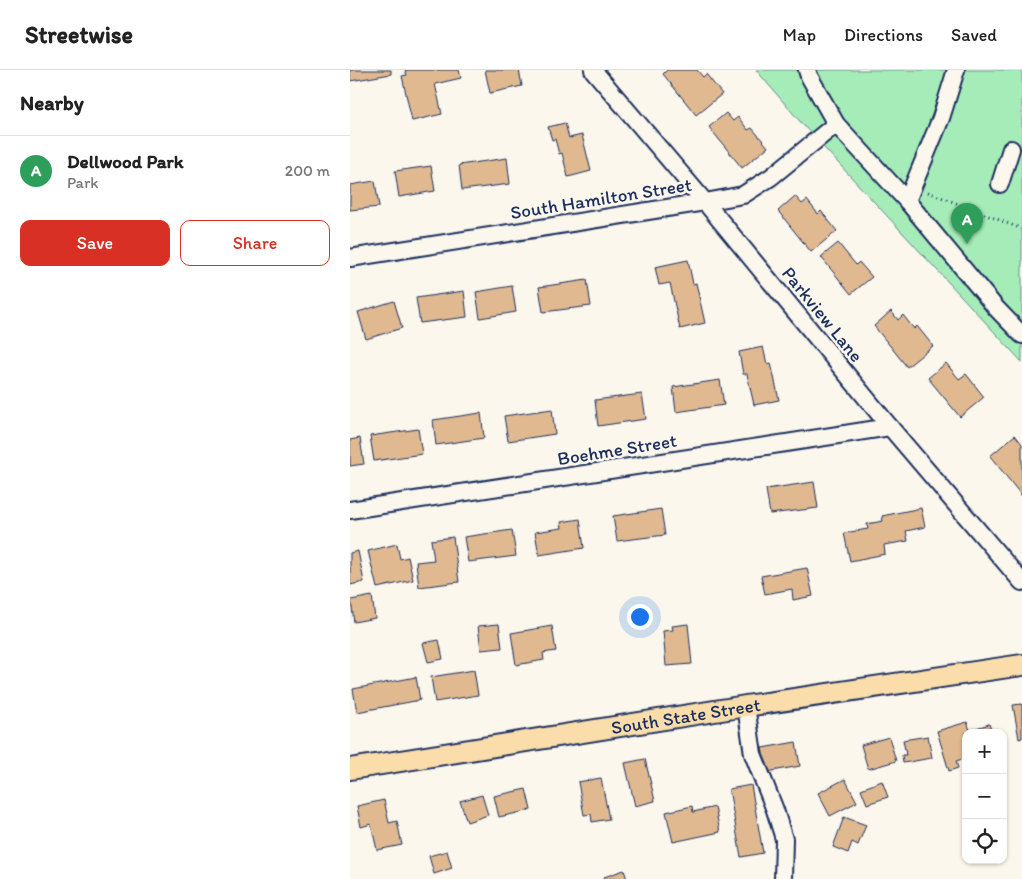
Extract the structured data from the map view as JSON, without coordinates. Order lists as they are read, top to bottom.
{
  "streets": {
    "main road": ["South State Street"],
    "street": ["South Hamilton Street", "Parkview Lane", "Boehme Street"]
  },
  "crossings": [
    ["South Hamilton Street", "Parkview Lane"],
    ["Parkview Lane", "Boehme Street"]
  ],
  "page": {
    "header": "Streetwise",
    "nav": ["Map", "Directions", "Saved"],
    "heading": "Nearby",
    "list": [
      {
        "mark": "A",
        "name": "Dellwood Park",
        "note": "Park",
        "value": "200 m"
      }
    ],
    "pins": "A",
    "buttons": ["Save", "Share"],
    "map_buttons": ["+", "−"]
  }
}
